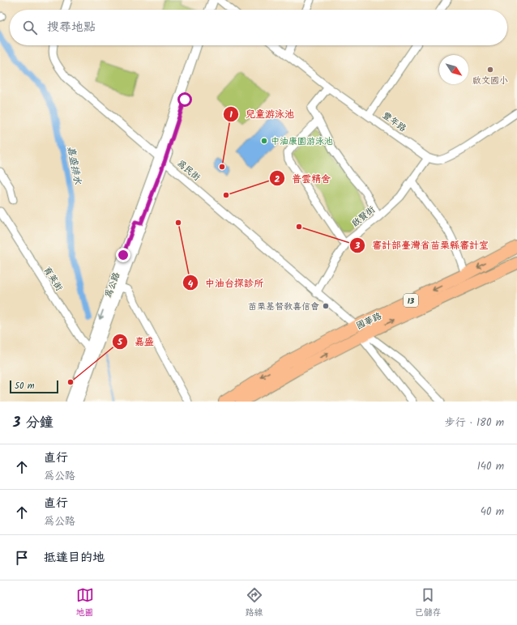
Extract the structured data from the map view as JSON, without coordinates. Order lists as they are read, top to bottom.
{
  "streets": {
    "main road": ["13", "國華路"],
    "street": [
      "豐年路",
      "為民街",
      "啟賢街",
      "育英街",
      "為公路"
    ]
  },
  "crossings": [
    ["豐年路", "啟賢街"],
    ["為民街", "啟賢街"],
    ["為民街", "為公路"],
    ["為民街", "國華路"],
    ["育英街", "為公路"]
  ],
  "water": ["嘉盛排水"],
  "places": [
    "啟文國小",
    "中油康園游泳池",
    "兒童游泳池",
    "普雲精舍",
    "中油台探診所",
    "審計部臺灣省苗栗縣審計室",
    "苗栗基督教喜信會",
    "嘉盛"
  ],
  "scale_bar": "50 m",
  "north": "bottom right",
  "page": {
    "search": "搜尋地點",
    "scale": "50 m",
    "heading": ["3 分鐘", "步行 · 180 m"],
    "list": [
      ["直行", "為公路", "140 m"],
      ["直行", "為公路", "40 m"],
      "抵達目的地"
    ],
    "nav": ["地圖", "路線", "已儲存"]
  }
}
